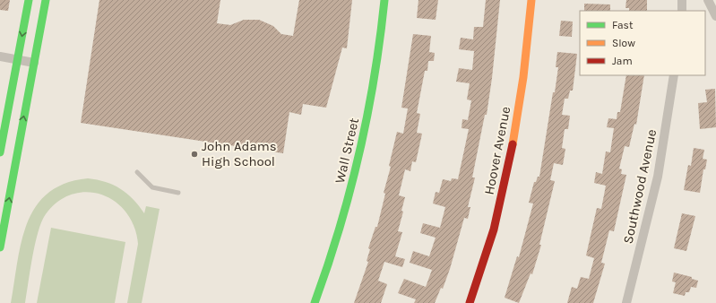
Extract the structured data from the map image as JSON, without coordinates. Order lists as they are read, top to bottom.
{
  "streets": {
    "street": ["Wall Street", "Hoover Avenue", "Southwood Avenue"]
  },
  "places": ["John Adams High School"],
  "legend": ["Fast", "Slow", "Jam"]
}
